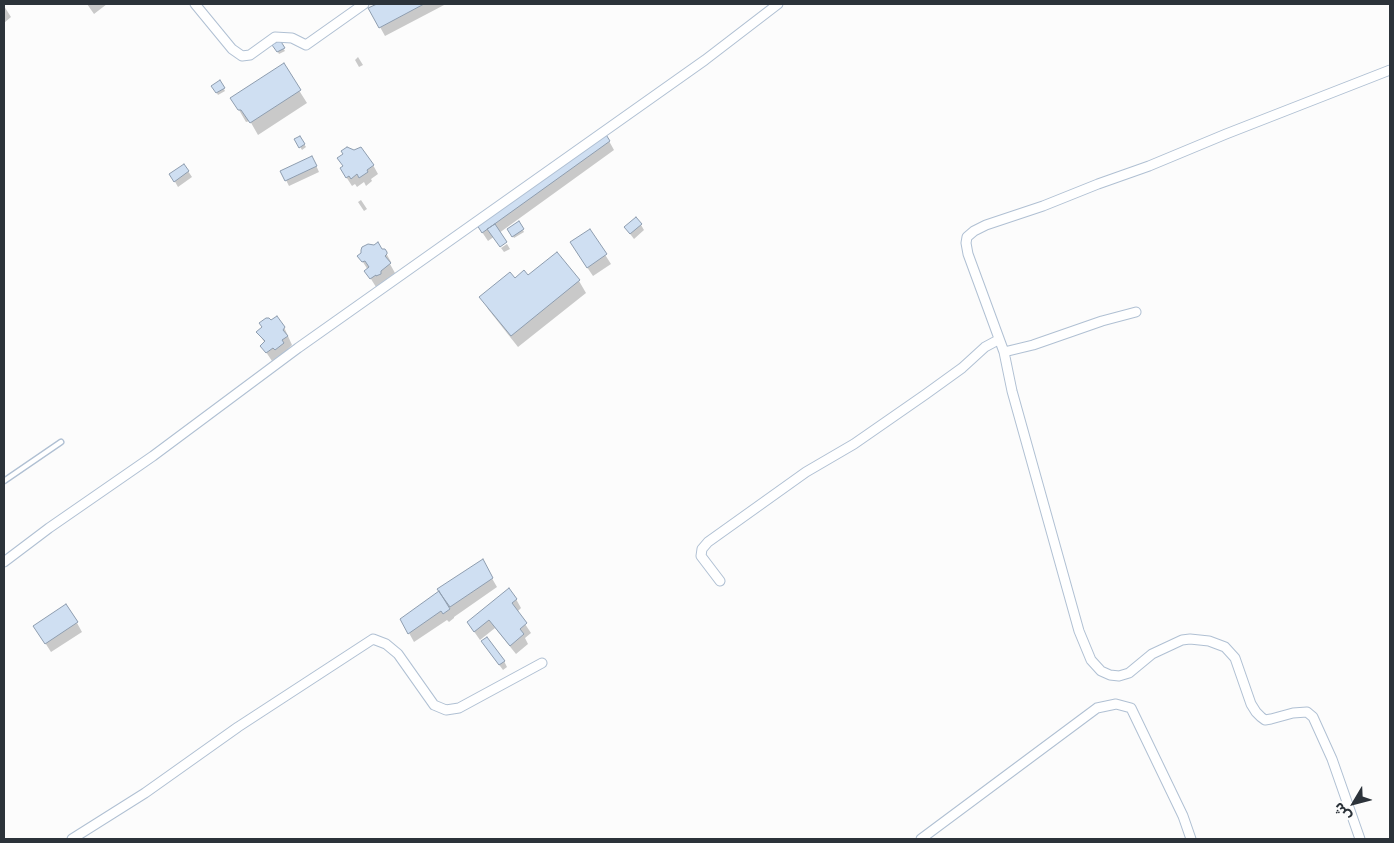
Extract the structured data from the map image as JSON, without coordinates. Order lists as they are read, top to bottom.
{
  "north": "bottom left"
}
